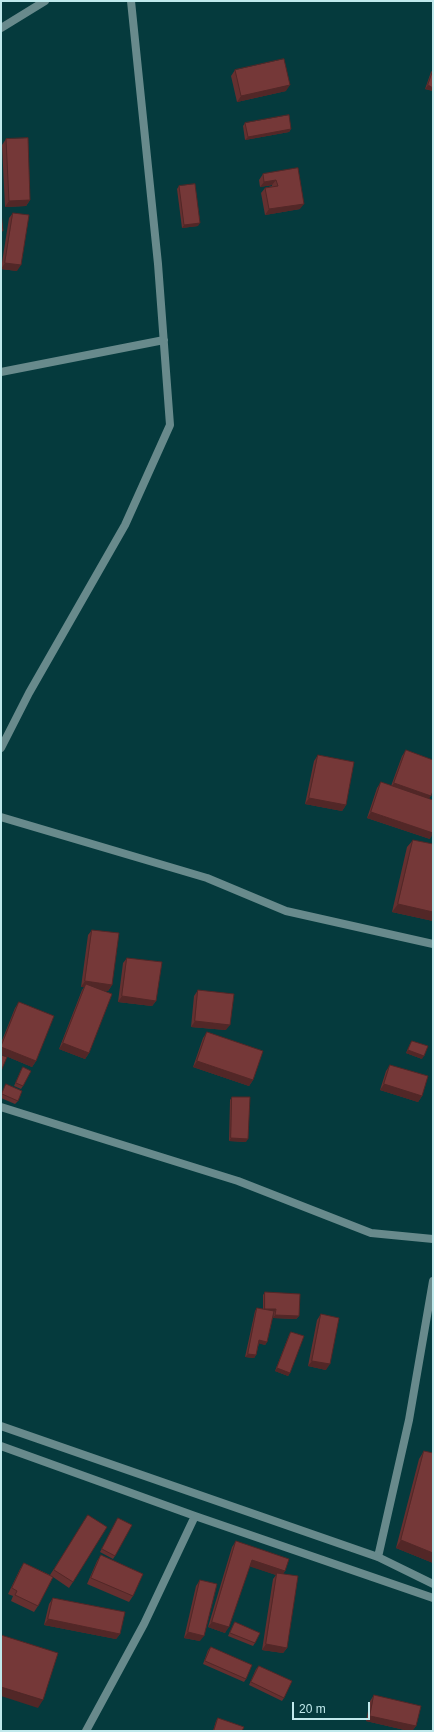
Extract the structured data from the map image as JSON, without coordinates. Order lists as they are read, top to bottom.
{
  "scale_bar": "20 m"
}
